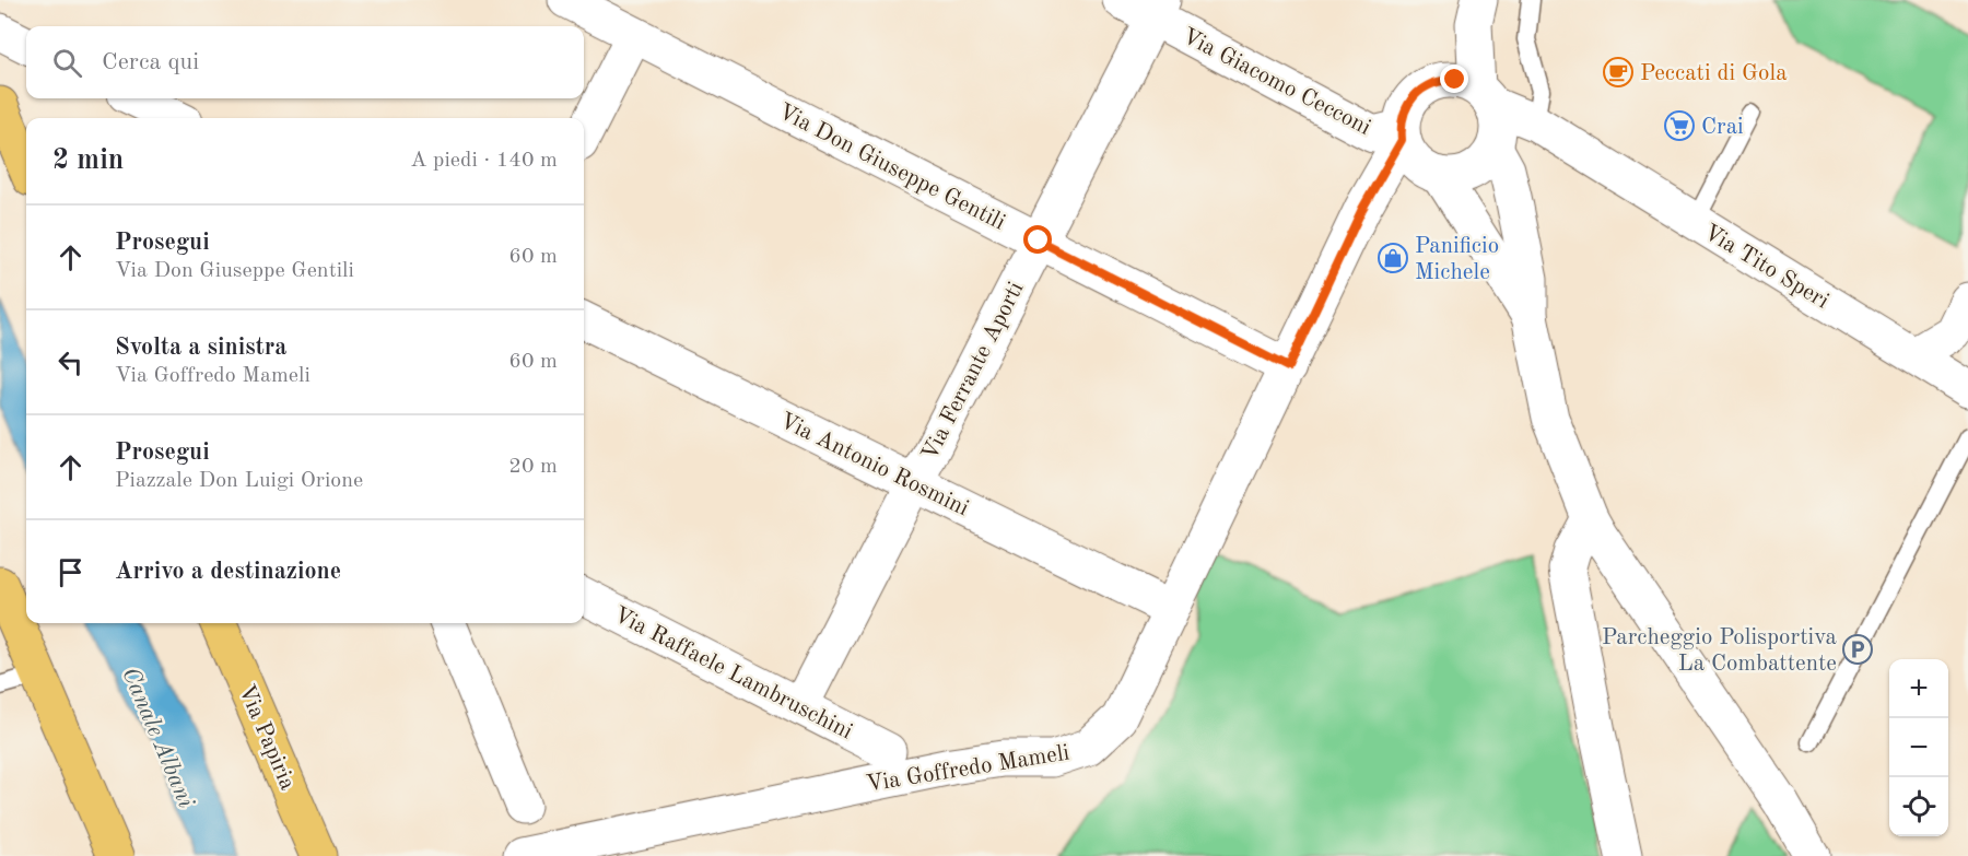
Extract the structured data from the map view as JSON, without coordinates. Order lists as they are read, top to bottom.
{
  "streets": {
    "main road": ["Via Papiria"],
    "street": [
      "Via Giacomo Cecconi",
      "Via Don Giuseppe Gentili",
      "Via Tito Speri",
      "Via Ferrante Aporti",
      "Via Antonio Rosmini",
      "Via Raffaele Lambruschini",
      "Via Goffredo Mameli"
    ]
  },
  "crossings": [
    ["Via Giacomo Cecconi", "Via Tito Speri"],
    ["Via Giacomo Cecconi", "Via Ferrante Aporti"],
    ["Via Giacomo Cecconi", "Via Goffredo Mameli"],
    ["Via Don Giuseppe Gentili", "Via Ferrante Aporti"],
    ["Via Don Giuseppe Gentili", "Via Goffredo Mameli"],
    ["Via Tito Speri", "Via Goffredo Mameli"],
    ["Via Ferrante Aporti", "Via Antonio Rosmini"],
    ["Via Ferrante Aporti", "Via Raffaele Lambruschini"],
    ["Via Antonio Rosmini", "Via Goffredo Mameli"]
  ],
  "water": ["Canale Albani"],
  "places": {
    "cafe": ["Peccati di Gola"],
    "supermarket": ["Crai"],
    "shop": ["Panificio Michele"],
    "parking": ["Parcheggio Polisportiva La Combattente"]
  },
  "page": {
    "search": "Cerca qui",
    "heading": ["2 min", "A piedi · 140 m"],
    "list": [
      ["Prosegui", "Via Don Giuseppe Gentili", "60 m"],
      ["Svolta a sinistra", "Via Goffredo Mameli", "60 m"],
      ["Prosegui", "Piazzale Don Luigi Orione", "20 m"],
      "Arrivo a destinazione"
    ],
    "map_buttons": ["+", "−"]
  }
}
